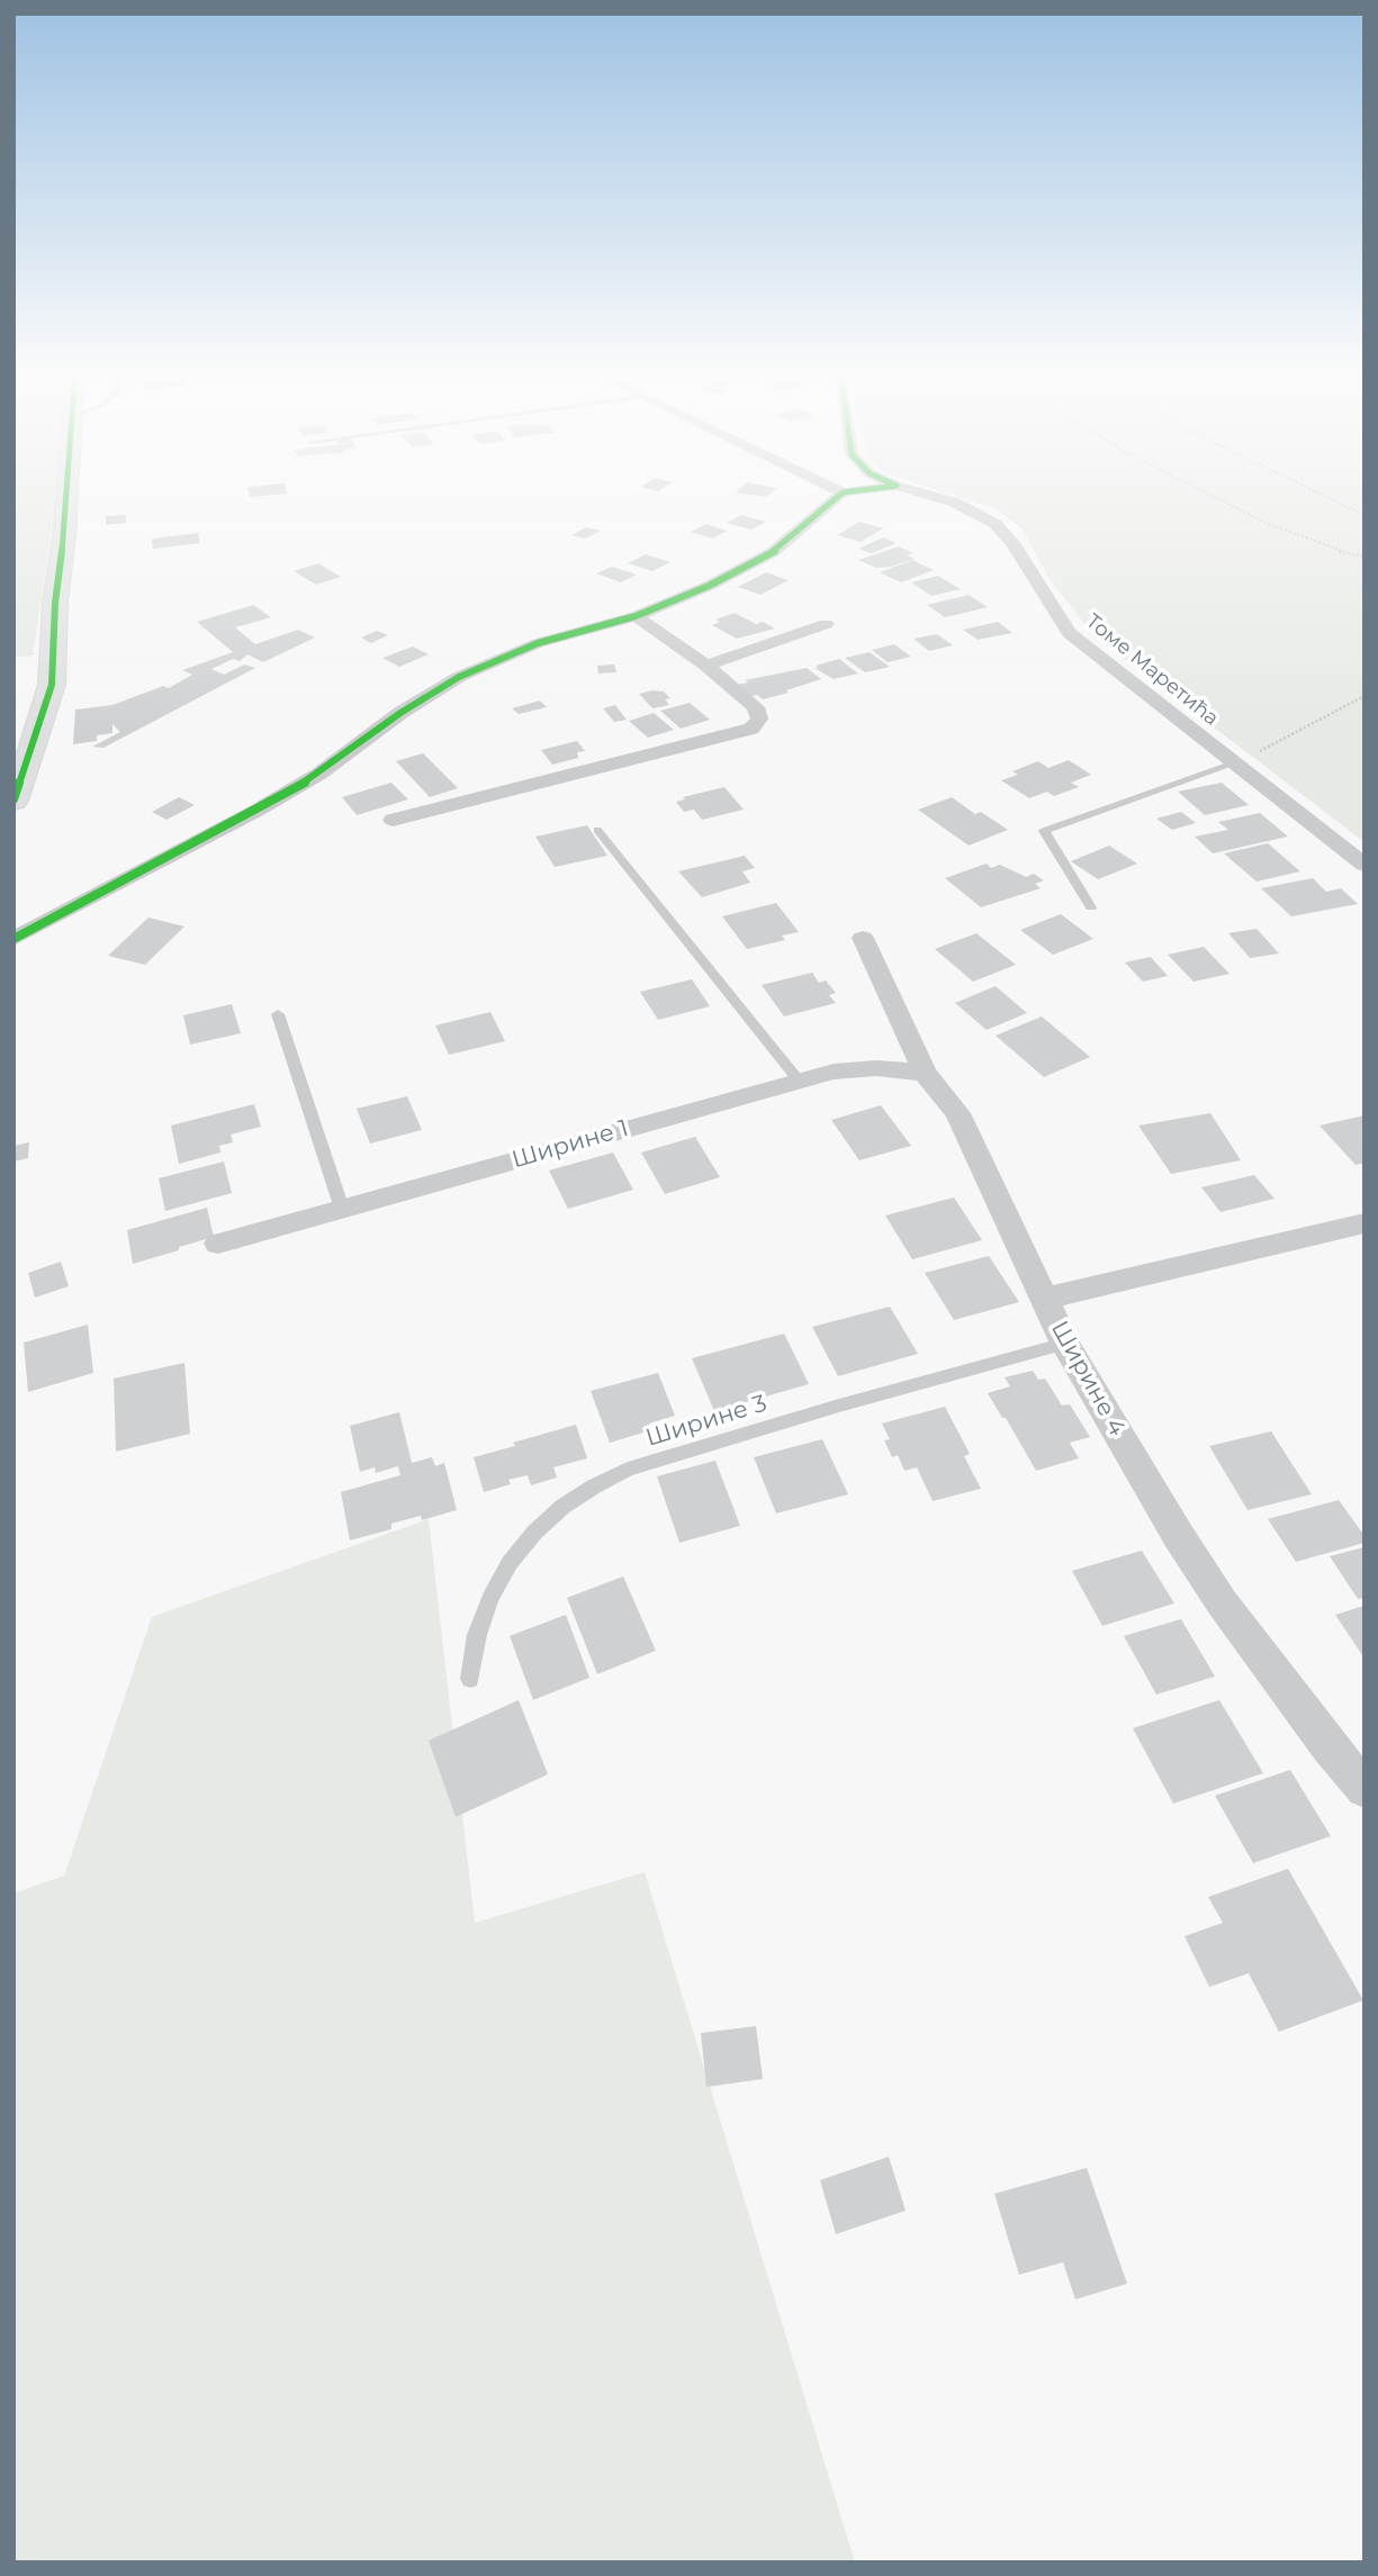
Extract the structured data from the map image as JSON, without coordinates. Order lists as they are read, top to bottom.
{
  "streets": {
    "street": ["Томе Маретића", "Ширине 1", "Ширине 4"],
    "lane": ["Ширине 3"]
  },
  "crossings": [
    ["Ширине 1", "Ширине 4"],
    ["Ширине 4", "Ширине 3"]
  ]
}
